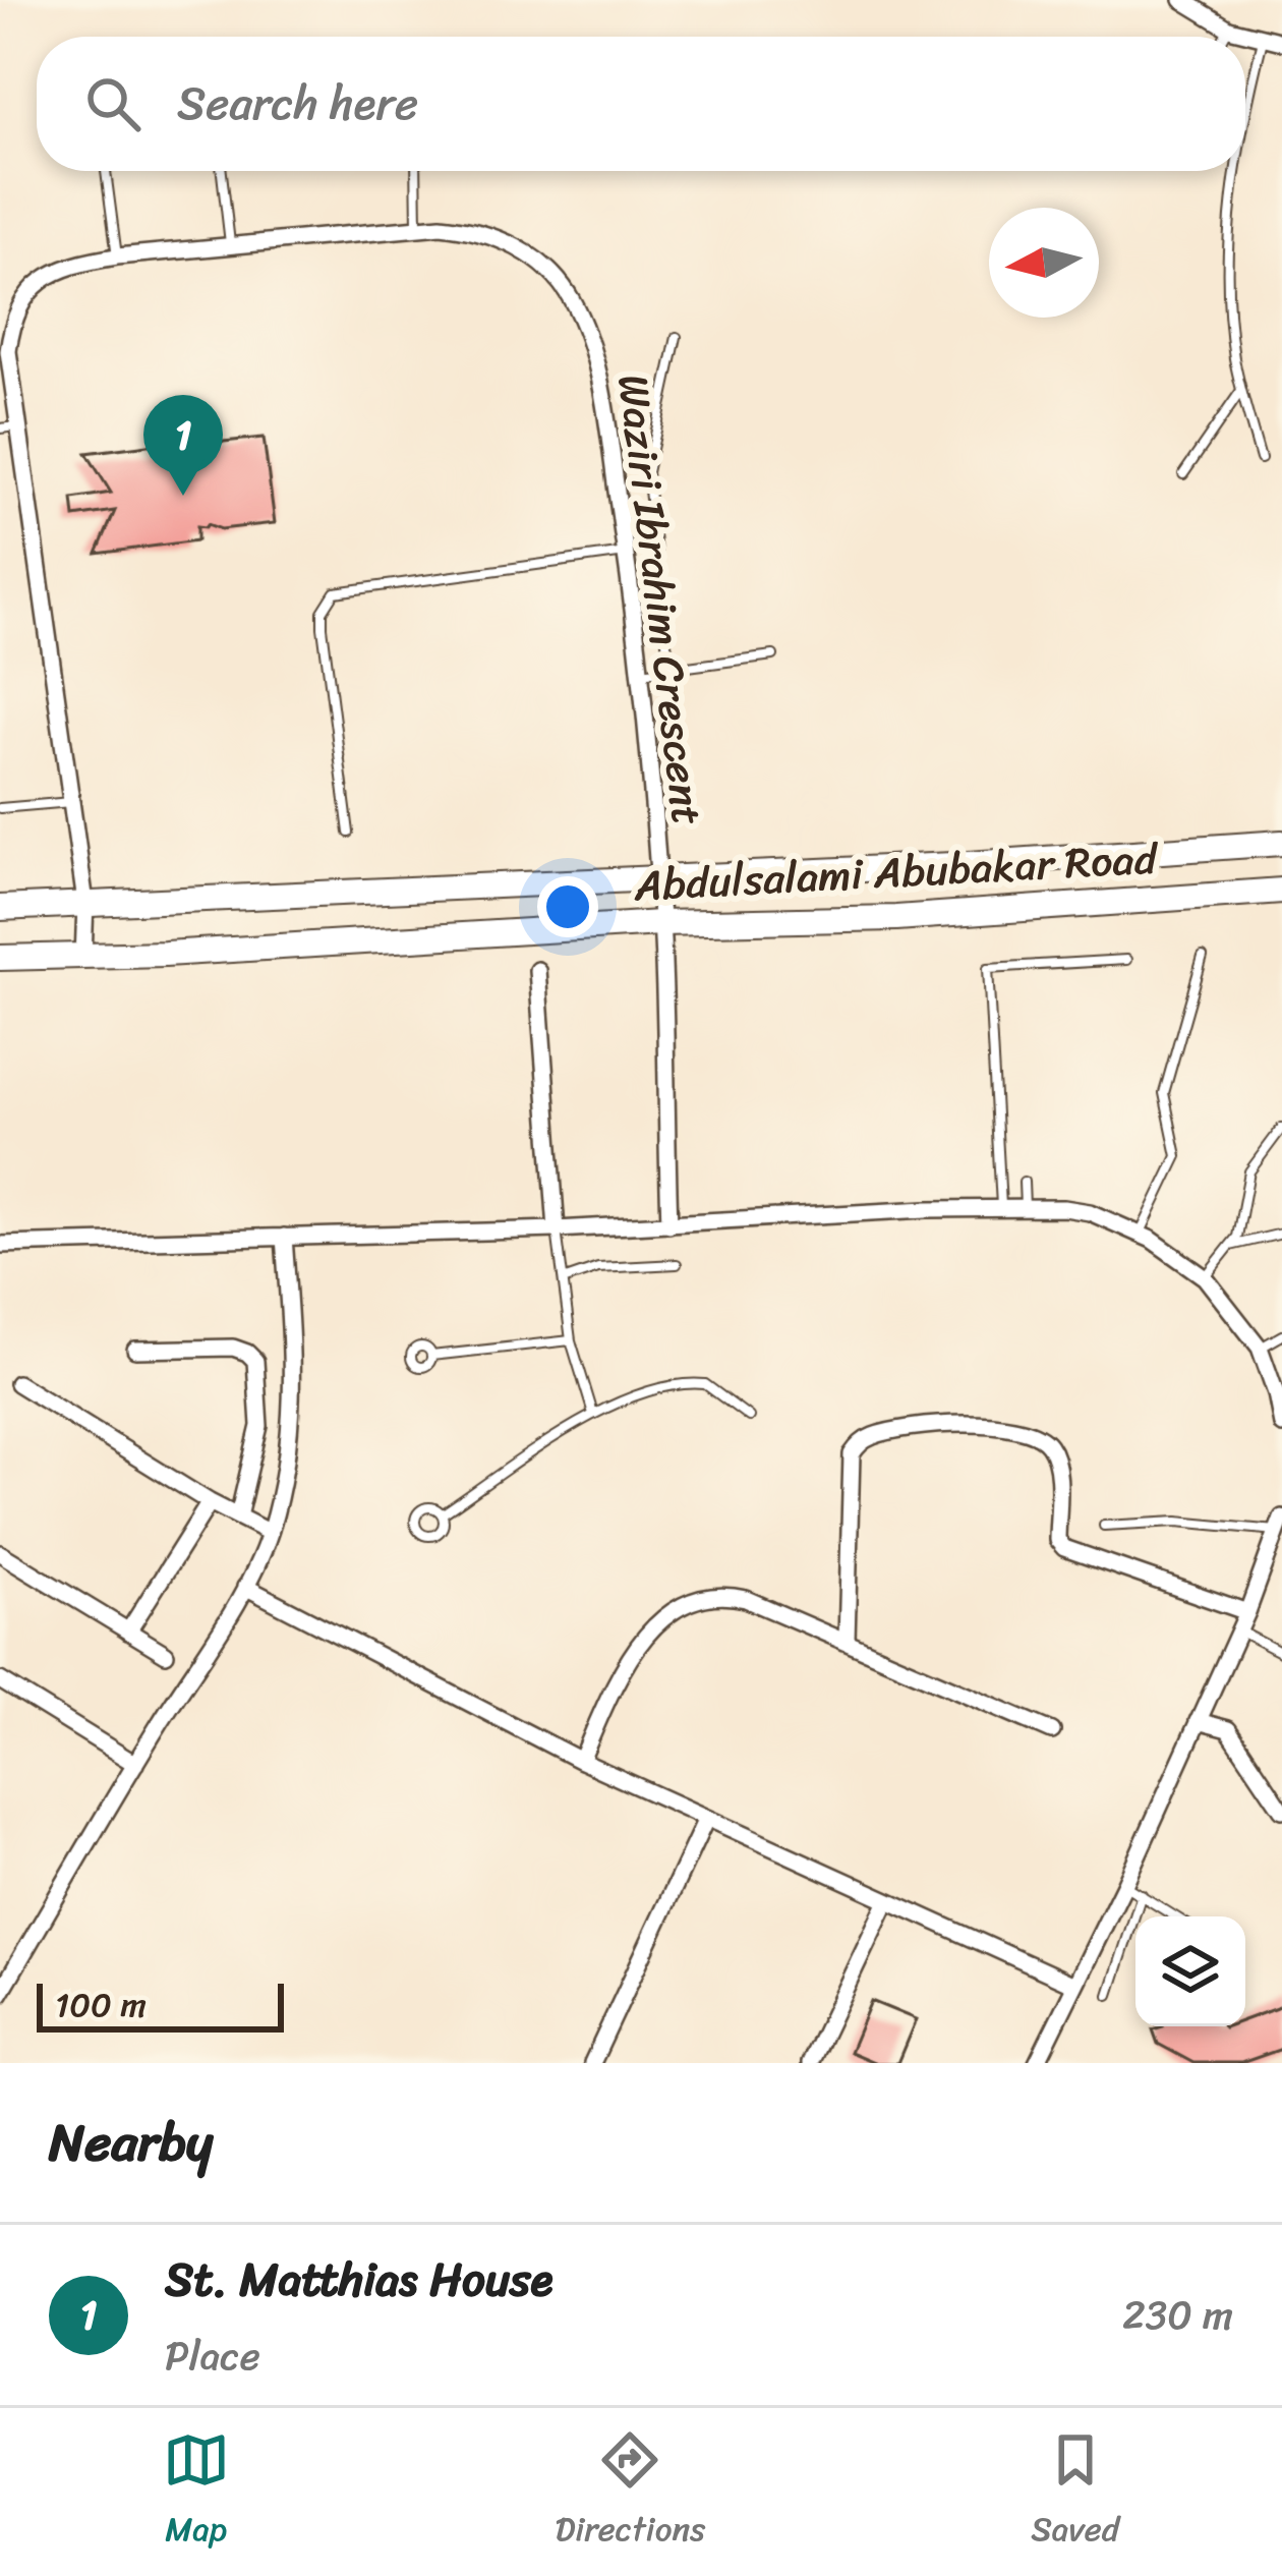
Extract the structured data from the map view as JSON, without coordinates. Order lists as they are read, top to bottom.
{
  "streets": {
    "main road": ["Abdulsalami Abubakar Road"],
    "street": ["Waziri Ibrahim Crescent"]
  },
  "crossings": [
    ["Waziri Ibrahim Crescent", "Abdulsalami Abubakar Road"]
  ],
  "scale_bar": "100 m",
  "north": "left",
  "page": {
    "search": "Search here",
    "pins": "1",
    "scale": "100 m",
    "heading": "Nearby",
    "list": [
      {
        "mark": "1",
        "name": "St. Matthias House",
        "note": "Place",
        "value": "230 m"
      }
    ],
    "nav": ["Map", "Directions", "Saved"]
  }
}
